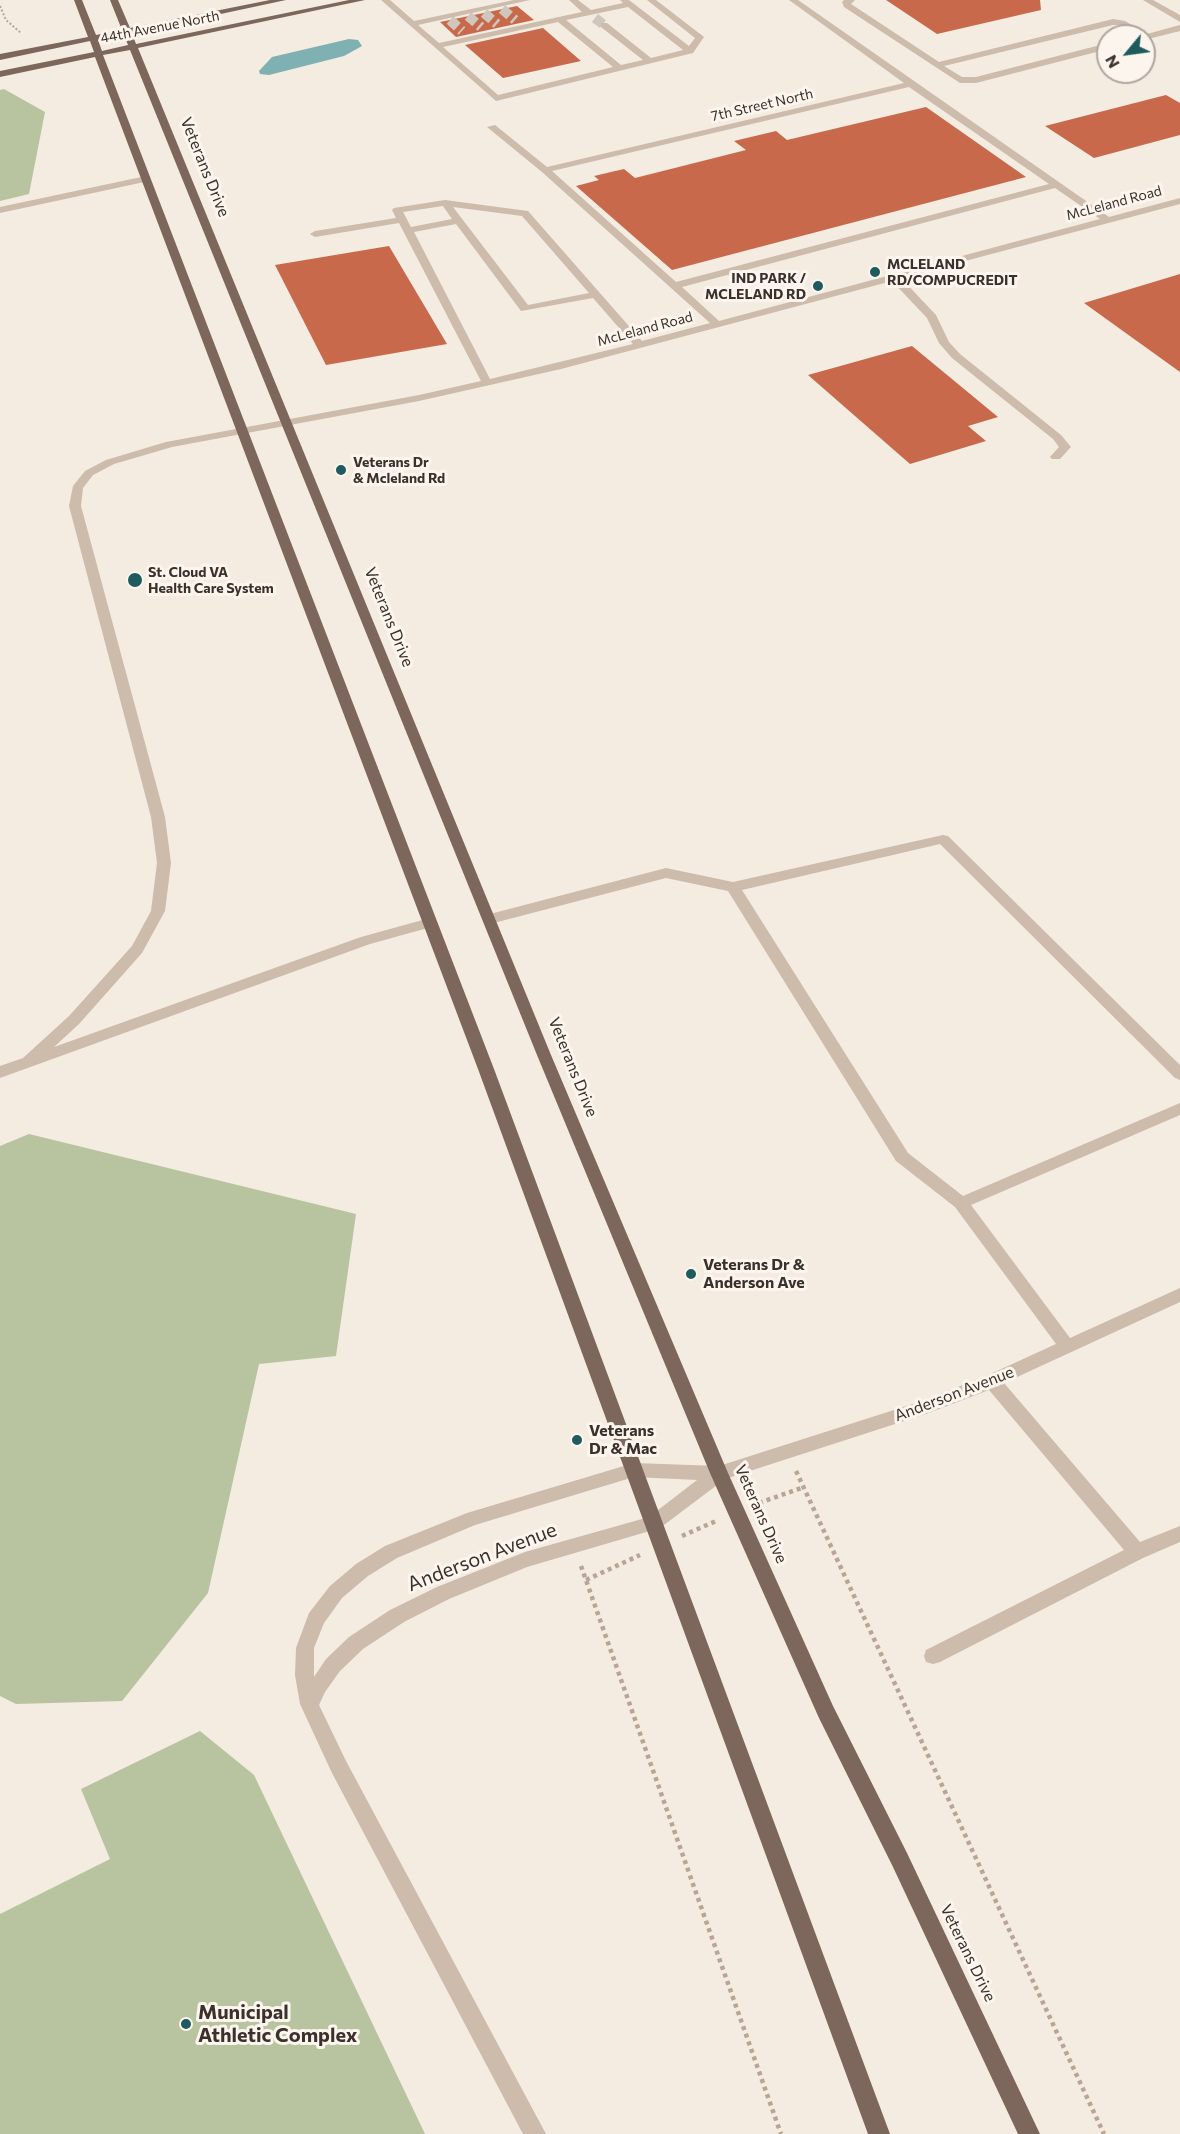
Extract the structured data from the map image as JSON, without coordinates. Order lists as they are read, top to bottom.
{
  "streets": {
    "main road": ["44th Avenue North", "Veterans Drive"],
    "street": ["7th Street North", "McLeland Road", "Anderson Avenue"]
  },
  "crossings": [
    ["44th Avenue North", "Veterans Drive"],
    ["Veterans Drive", "McLeland Road"],
    ["Veterans Drive", "Anderson Avenue"]
  ],
  "places": [
    "MCLELAND RD/COMPUCREDIT",
    "IND PARK / MCLELAND RD",
    "Veterans Dr & Mcleland Rd",
    "St. Cloud VA Health Care System",
    "Veterans Dr & Anderson Ave",
    "Veterans Dr & Mac",
    "Municipal Athletic Complex"
  ],
  "north": "bottom left"
}
